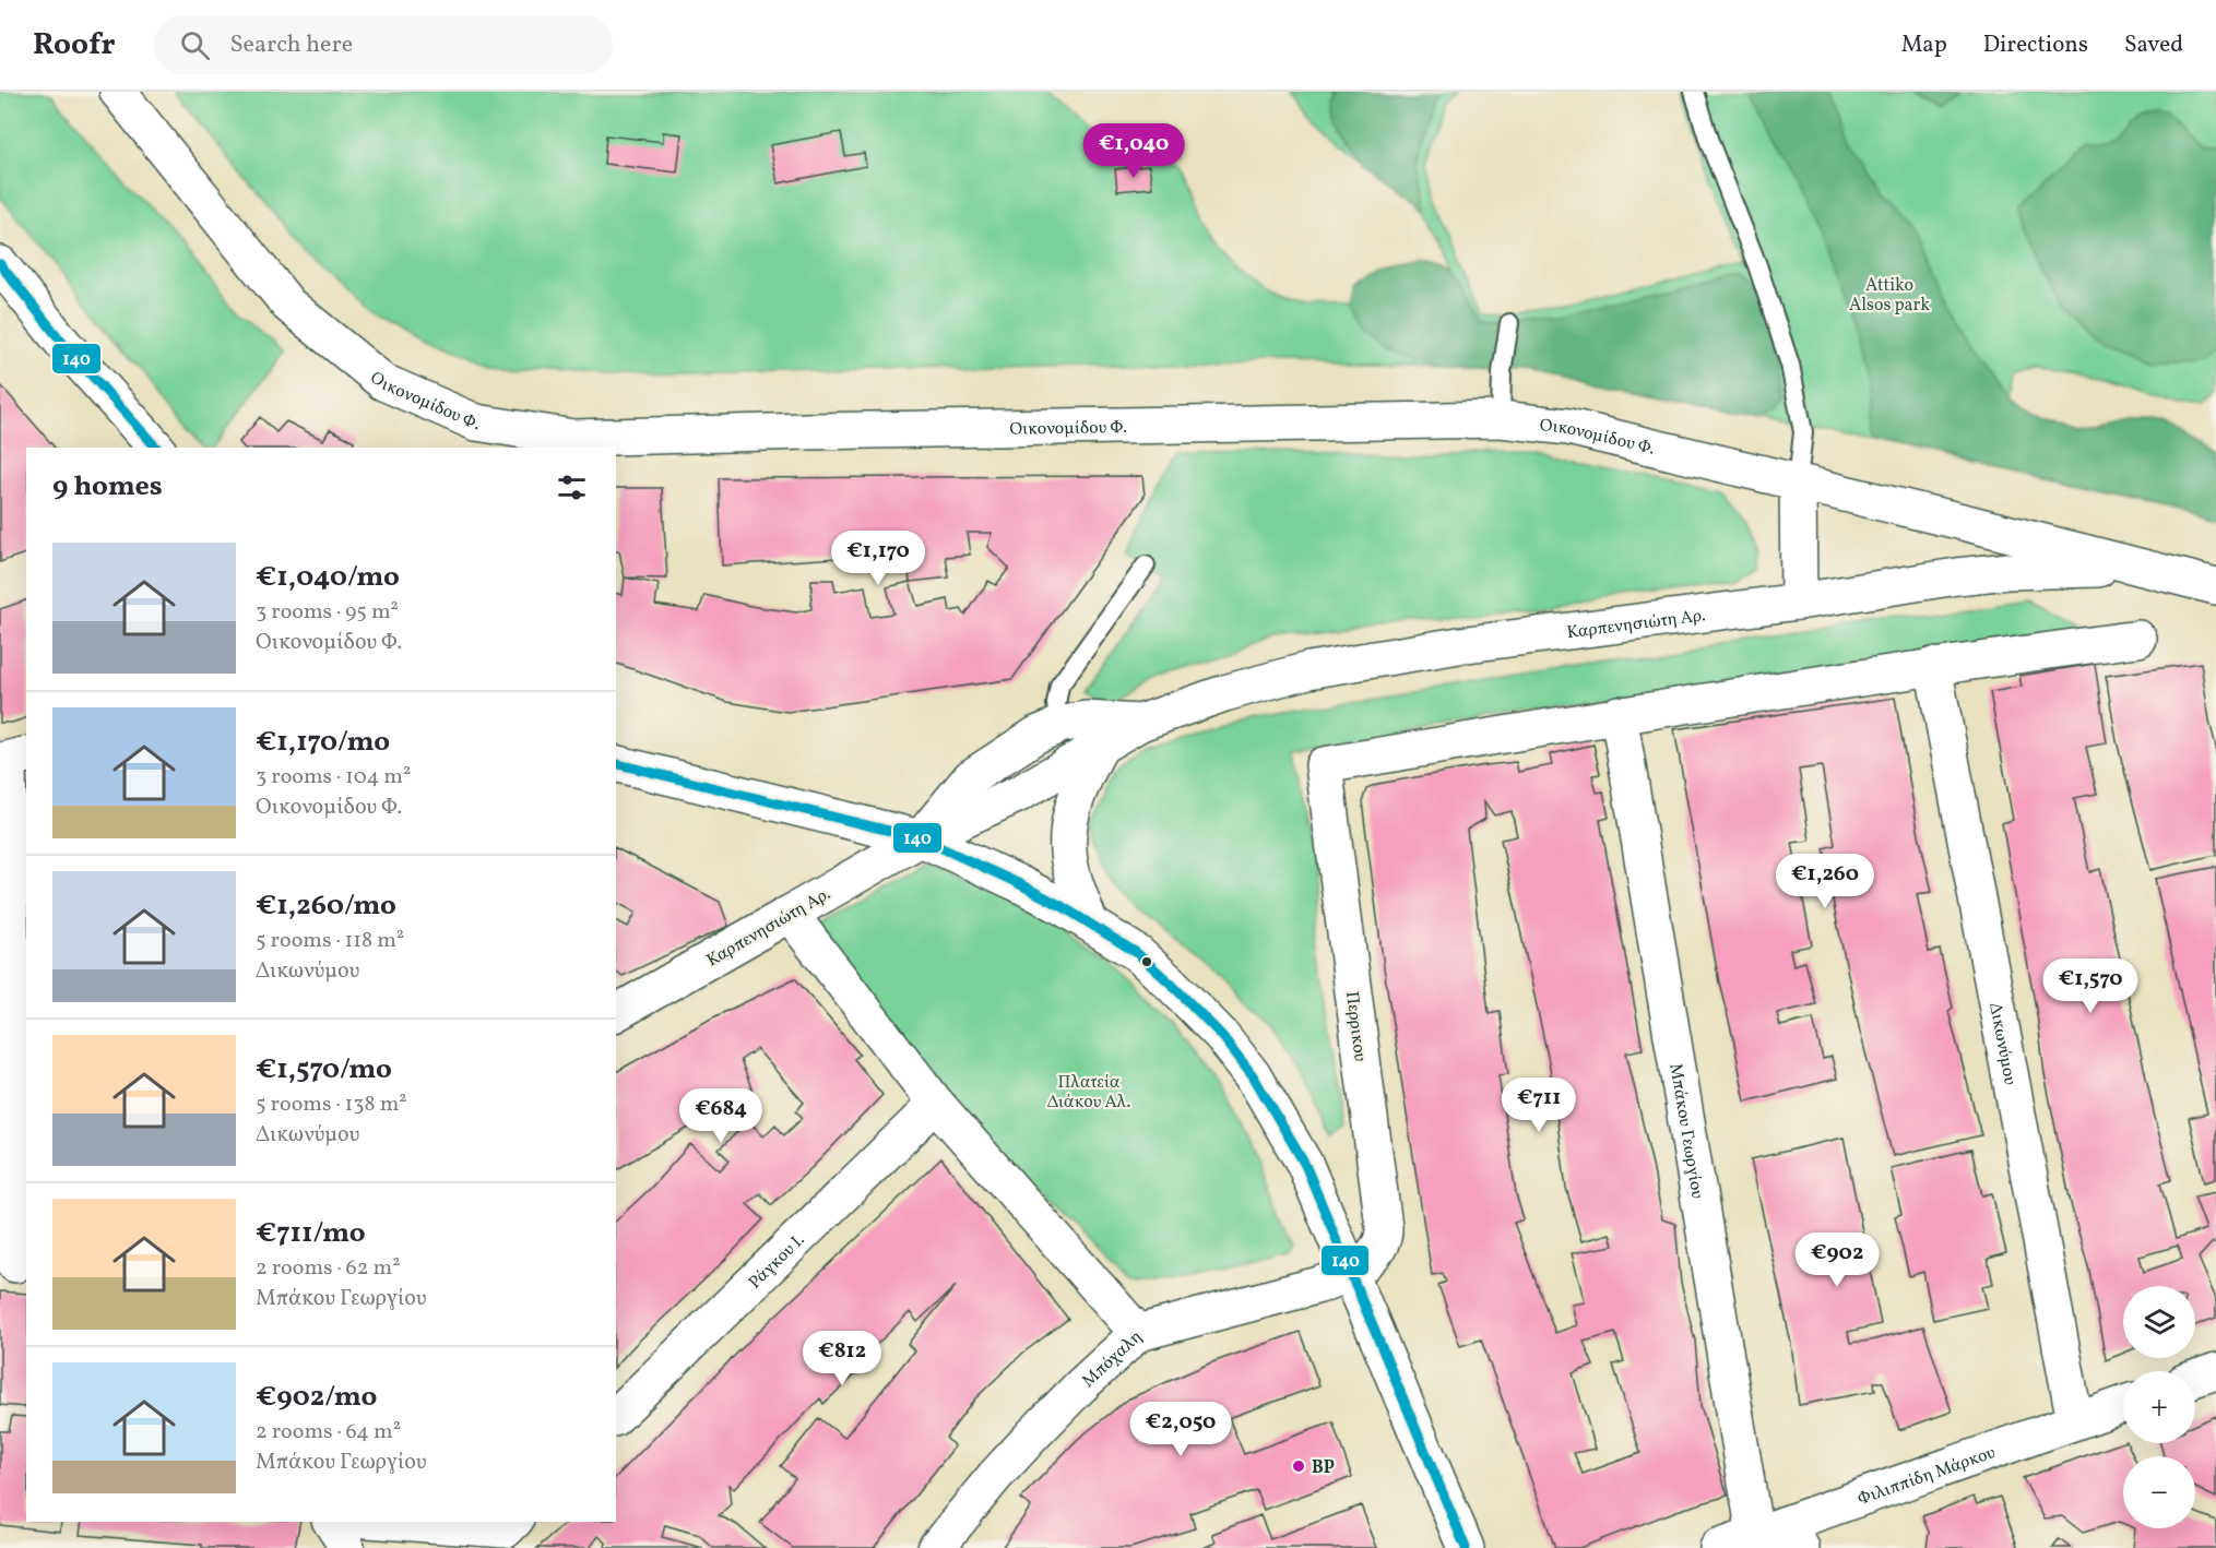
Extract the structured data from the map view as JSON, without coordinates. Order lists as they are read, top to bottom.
{
  "streets": {
    "street": [
      "Οικονομίδου Φ.",
      "Καρπενησιώτη Αρ.",
      "Περρικου",
      "Δικωνύμου",
      "Μπάκου Γεωργίου",
      "Ράγκου Ι.",
      "Μπόχαλη",
      "Φιλιππίδη Μάρκου"
    ]
  },
  "crossings": [
    ["Οικονομίδου Φ.", "Καρπενησιώτη Αρ."],
    ["Περρικου", "Μπάκου Γεωργίου"],
    ["Περρικου", "Μπόχαλη"],
    ["Δικωνύμου", "Φιλιππίδη Μάρκου"],
    ["Μπάκου Γεωργίου", "Φιλιππίδη Μάρκου"]
  ],
  "parks": ["Attiko Alsos park", "Πλατεία Διάκου Αλ."],
  "places": ["BP"],
  "lines": ["transit line 140"],
  "page": {
    "header": "Roofr",
    "search": "Search here",
    "nav": ["Map", "Directions", "Saved"],
    "price": [
      "€1,040",
      "€1,170",
      "€1,260",
      "€1,570",
      "€711",
      "€684",
      "€902",
      "€812",
      "€2,050"
    ],
    "heading": "9 homes",
    "list": [
      {
        "name": "€1,040/mo",
        "note": "3 rooms · 95 m² · Οικονομίδου Φ."
      },
      {
        "name": "€1,170/mo",
        "note": "3 rooms · 104 m² · Οικονομίδου Φ."
      },
      {
        "name": "€1,260/mo",
        "note": "5 rooms · 118 m² · Δικωνύμου"
      },
      {
        "name": "€1,570/mo",
        "note": "5 rooms · 138 m² · Δικωνύμου"
      },
      {
        "name": "€711/mo",
        "note": "2 rooms · 62 m² · Μπάκου Γεωργίου"
      },
      {
        "name": "€902/mo",
        "note": "2 rooms · 64 m² · Μπάκου Γεωργίου"
      }
    ],
    "map_buttons": ["+", "−"]
  }
}
